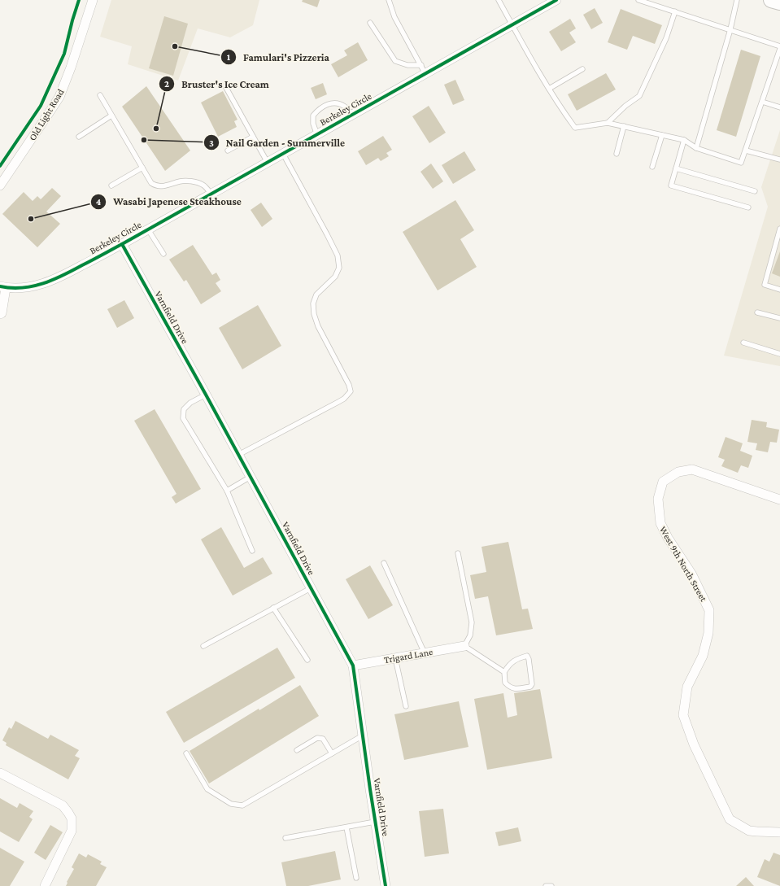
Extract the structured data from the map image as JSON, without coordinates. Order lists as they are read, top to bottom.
{
  "streets": {
    "street": [
      "Berkeley Circle",
      "Old Light Road",
      "Varnfield Drive",
      "West 9th North Street",
      "Trigard Lane"
    ]
  },
  "crossings": [
    ["Berkeley Circle", "Varnfield Drive"],
    ["Varnfield Drive", "Trigard Lane"]
  ],
  "places": [
    "Famulari's Pizzeria",
    "Bruster's Ice Cream",
    "Nail Garden - Summerville",
    "Wasabi Japenese Steakhouse"
  ]
}
